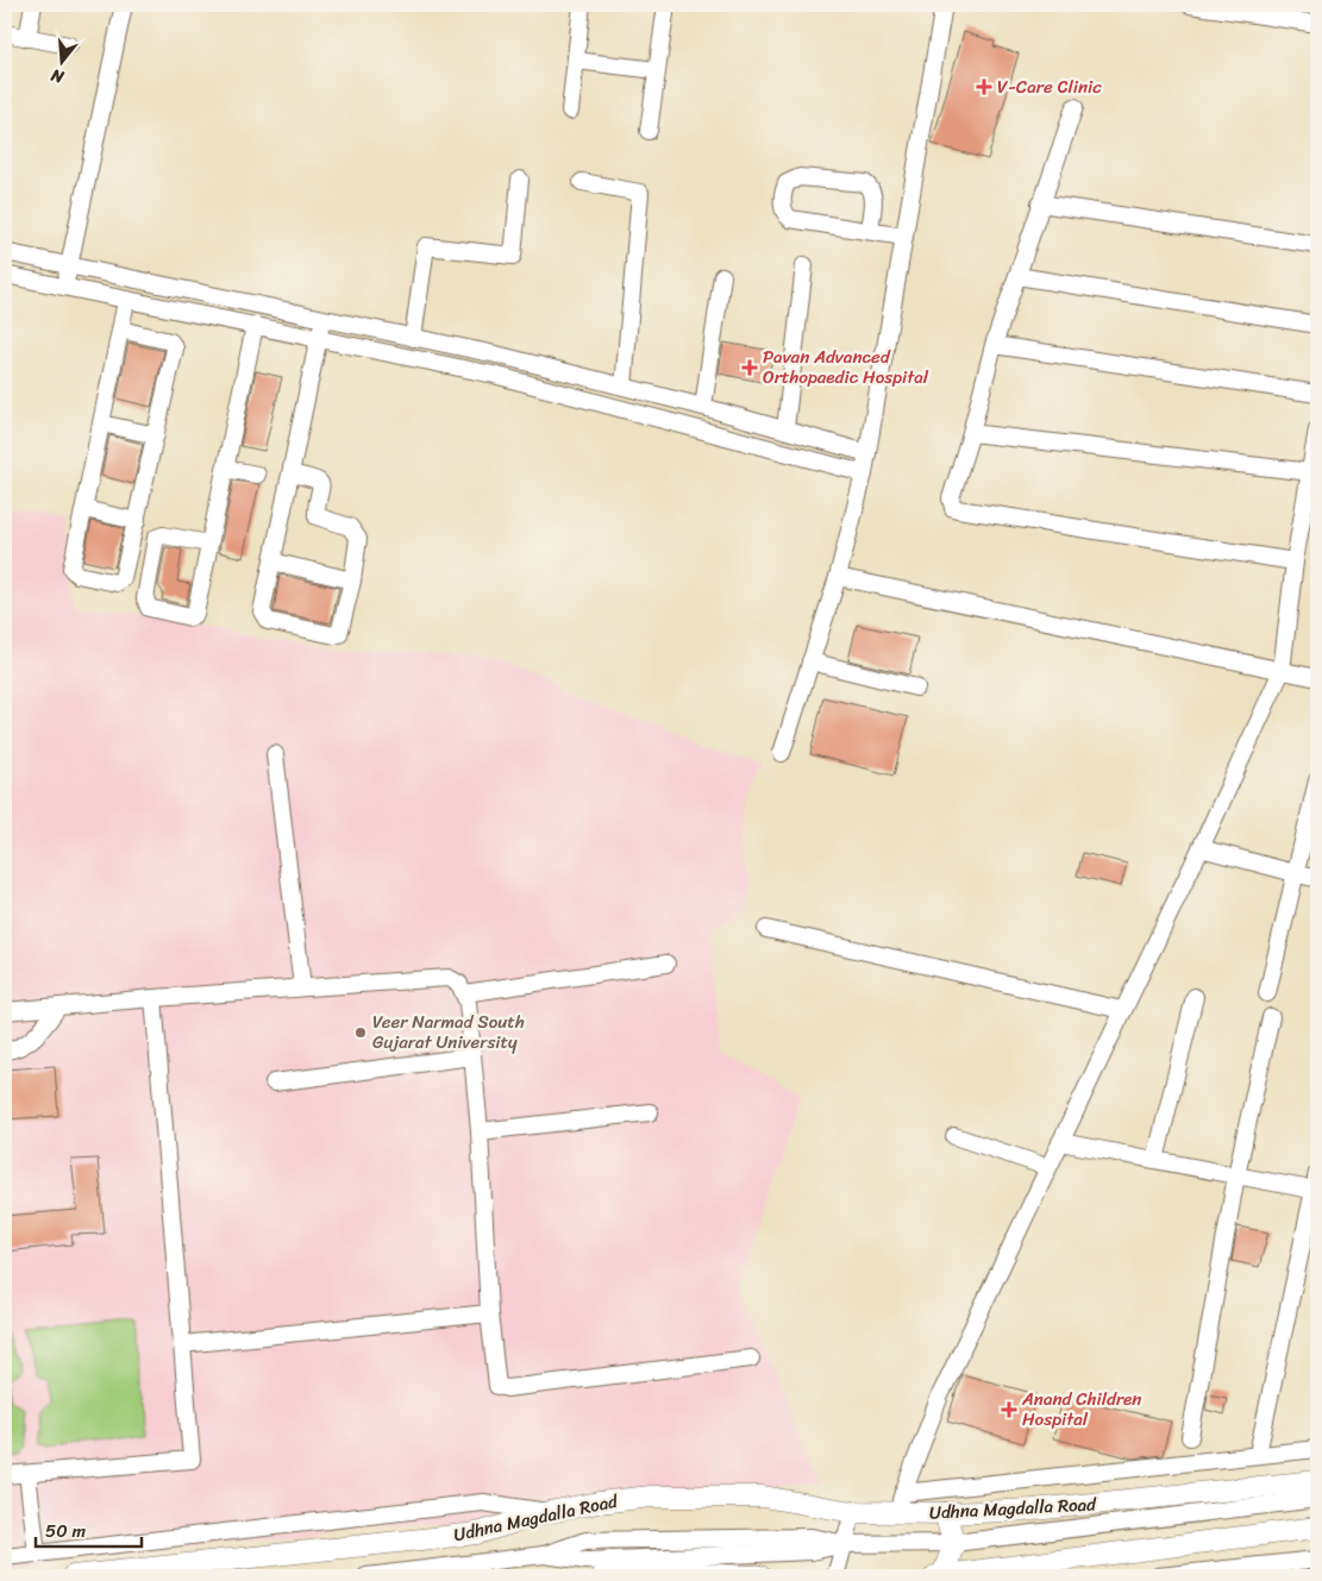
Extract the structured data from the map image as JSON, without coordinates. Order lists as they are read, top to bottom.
{
  "streets": {
    "main road": ["Udhna Magdalla Road"]
  },
  "places": {
    "health": ["V-Care Clinic", "Pavan Advanced Orthopaedic Hospital", "Anand Children Hospital"],
    "other": ["Veer Narmad South Gujarat University"]
  },
  "scale_bar": "50 m",
  "north": "bottom"
}
